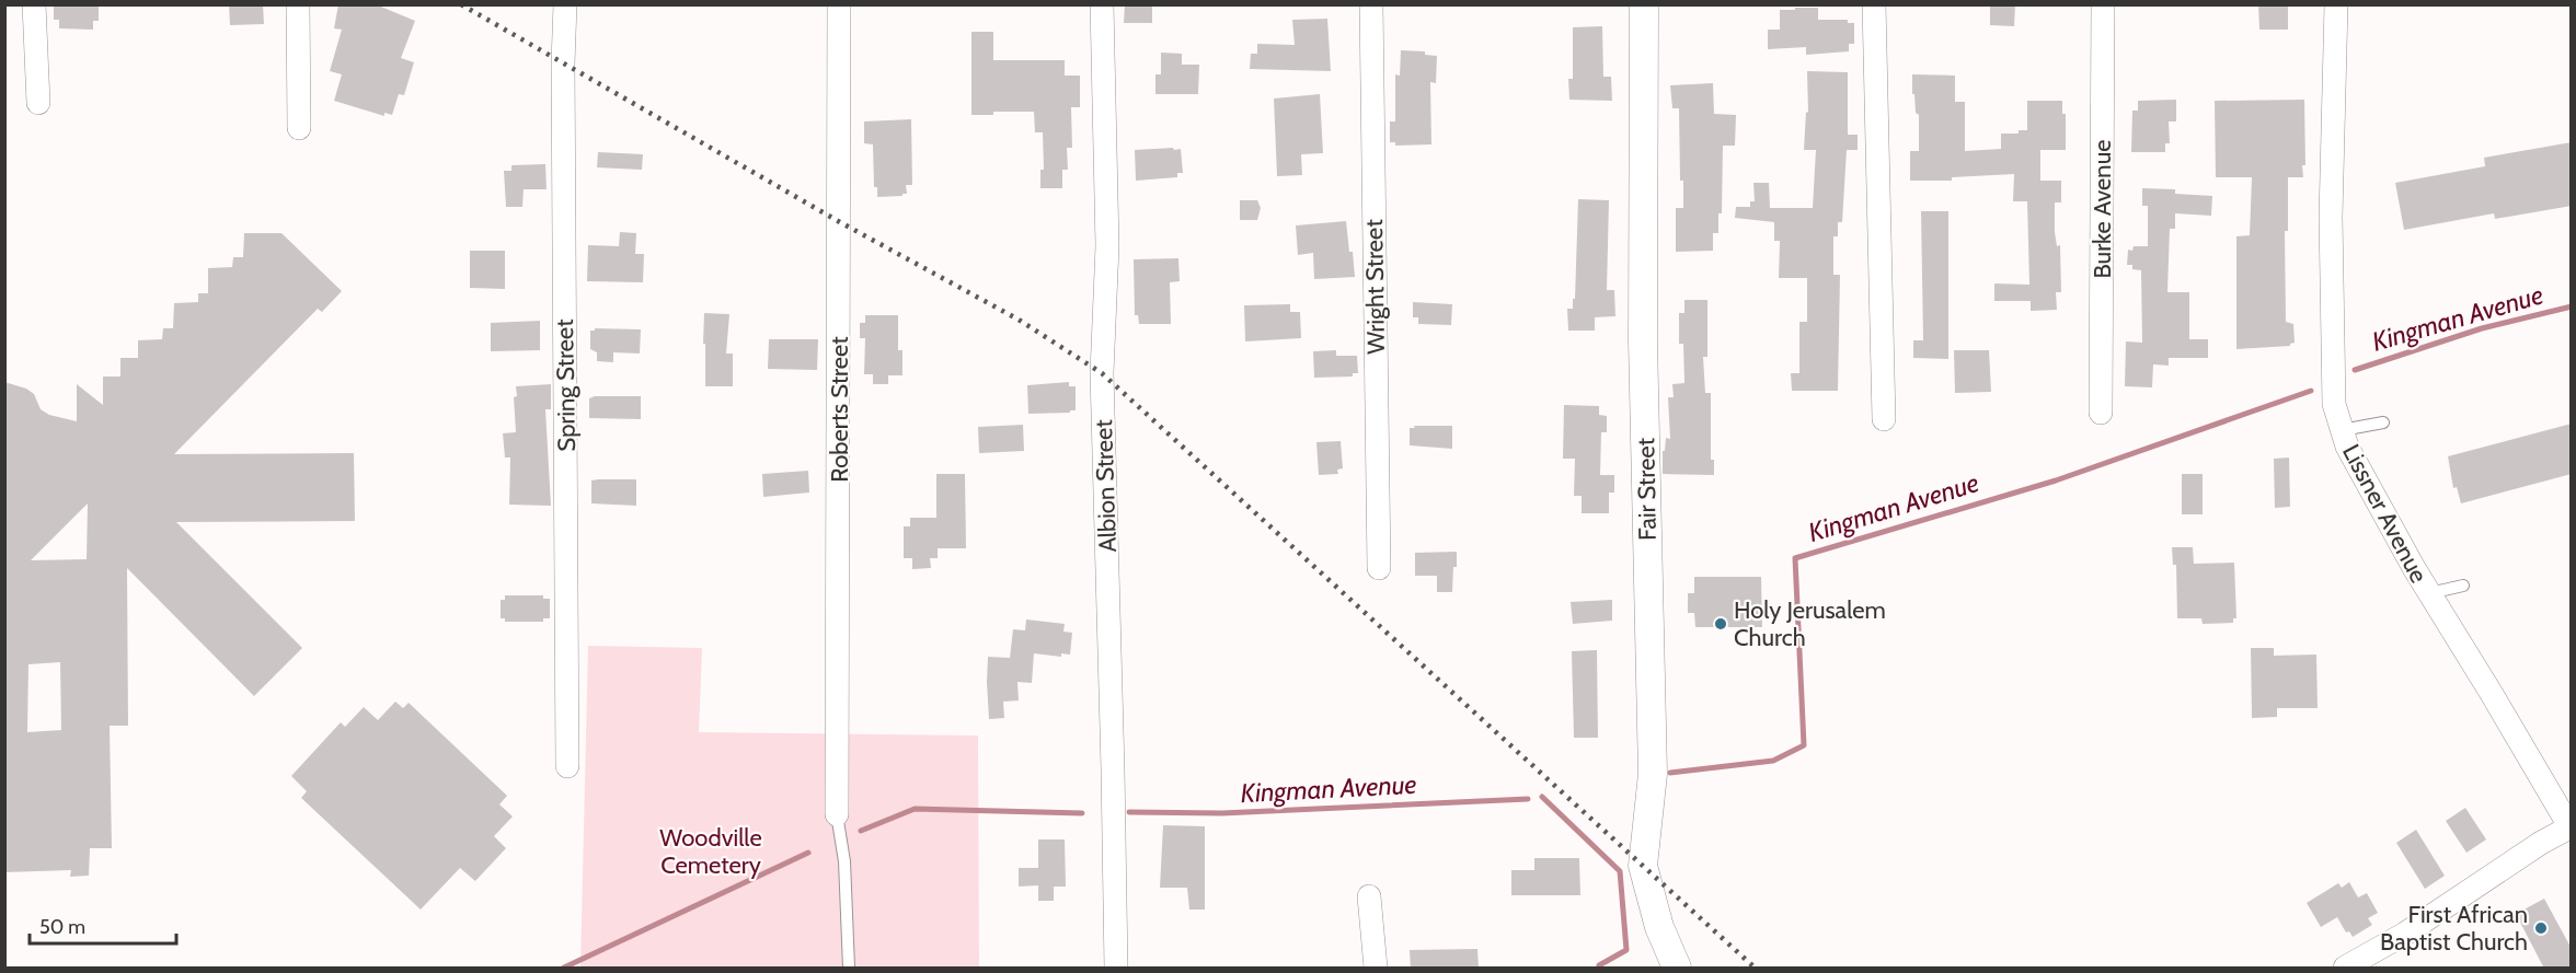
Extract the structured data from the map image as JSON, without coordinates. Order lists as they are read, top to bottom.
{
  "streets": {
    "street": [
      "Burke Avenue",
      "Wright Street",
      "Spring Street",
      "Roberts Street",
      "Albion Street",
      "Fair Street",
      "Lissner Avenue"
    ]
  },
  "water": ["Kingman Avenue"],
  "parks": ["Woodville Cemetery"],
  "places": ["Holy Jerusalem Church", "First African Baptist Church"],
  "scale_bar": "50 m"
}
